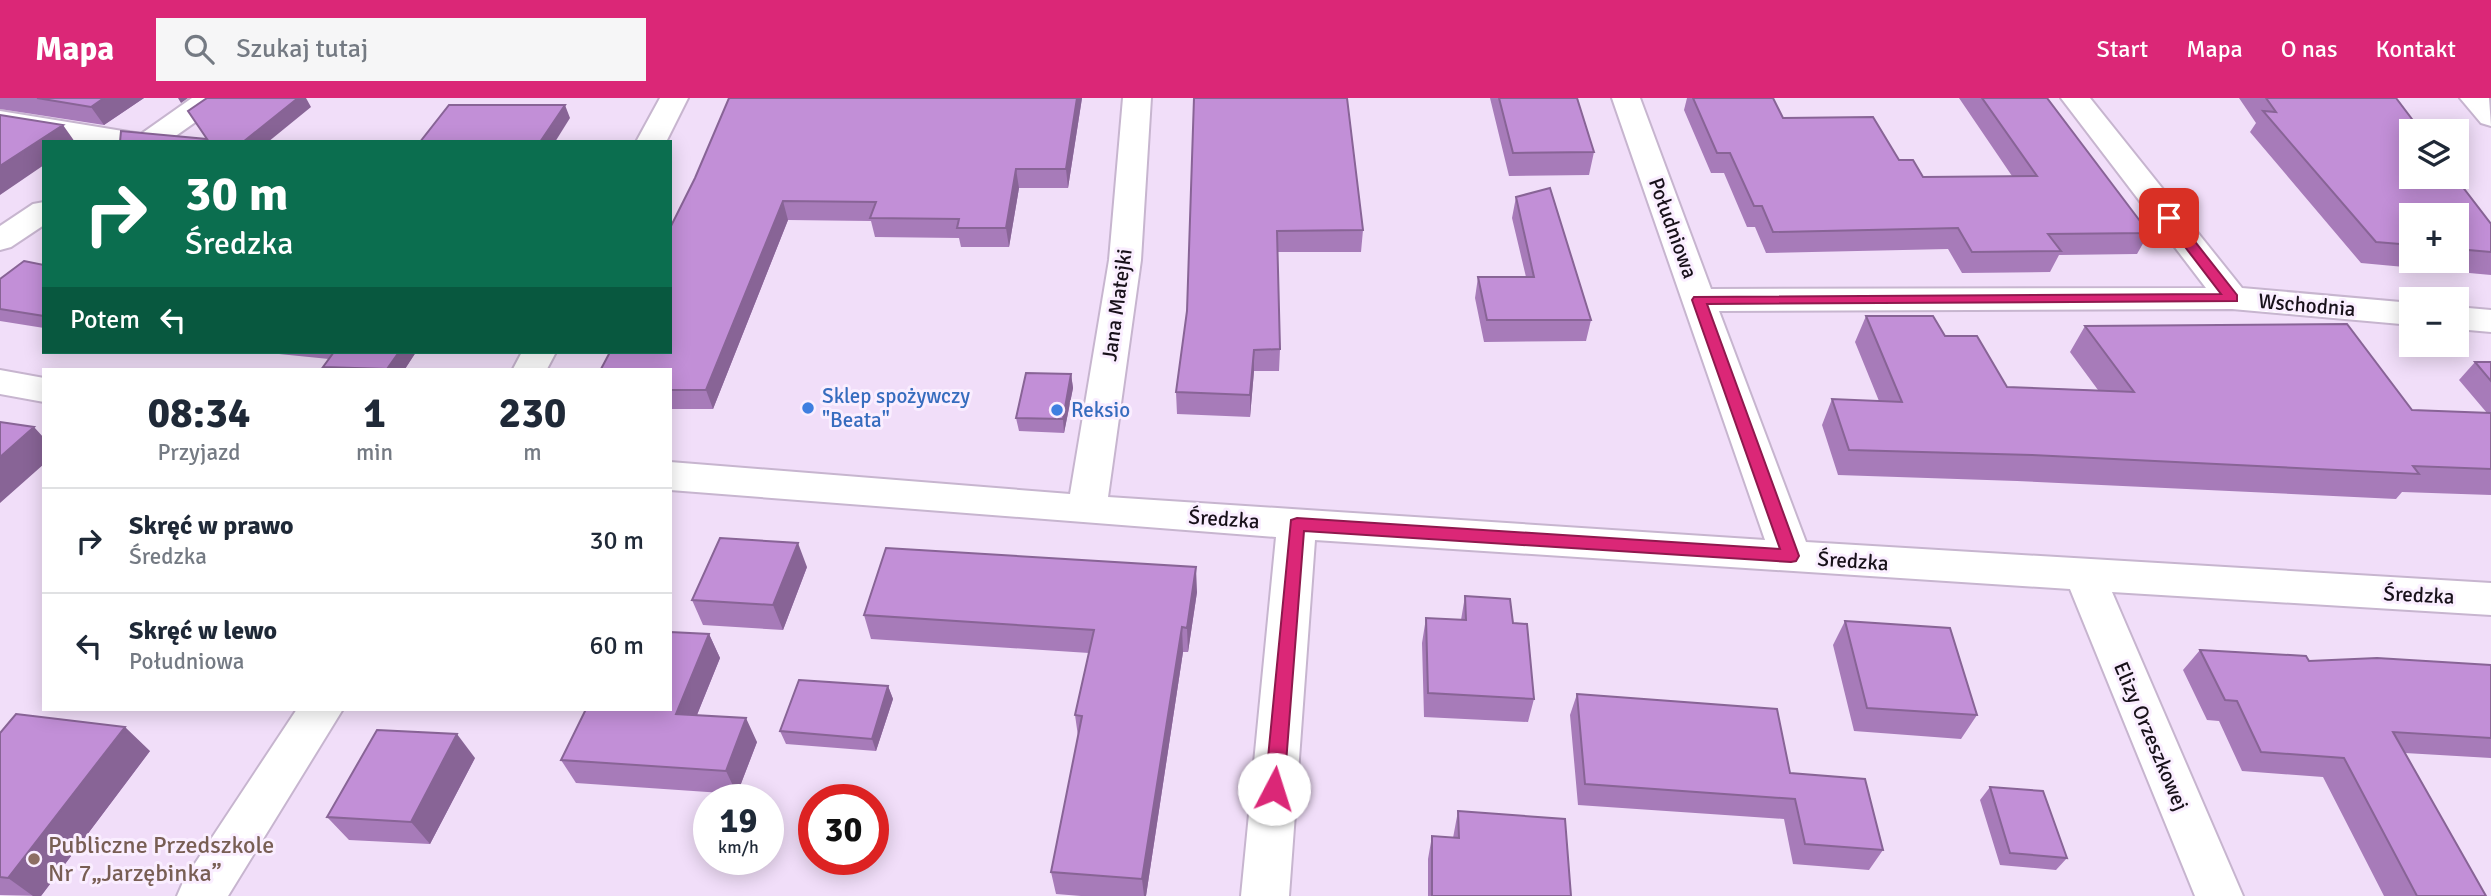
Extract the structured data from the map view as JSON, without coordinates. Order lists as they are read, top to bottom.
{
  "streets": {
    "street": [
      "Południowa",
      "Jana Matejki",
      "Wschodnia",
      "Średzka",
      "Elizy Orzeszkowej"
    ]
  },
  "crossings": [
    ["Południowa", "Wschodnia"],
    ["Południowa", "Średzka"],
    ["Jana Matejki", "Średzka"],
    ["Średzka", "Elizy Orzeszkowej"]
  ],
  "places": ["Sklep spożywczy \"Beata\"", "Reksio", "Publiczne Przedszkole Nr 7„Jarzębinka”"],
  "page": {
    "header": "Mapa",
    "search": "Szukaj tutaj",
    "nav": [
      "Start",
      "Mapa",
      "O nas",
      "Kontakt"
    ],
    "map_buttons": ["+", "−"],
    "turn": ["30 m", "Średzka"],
    "then": "Potem",
    "eta": [
      "08:34",
      "Przyjazd",
      "1",
      "min",
      "230",
      "m"
    ],
    "list": [
      {
        "name": "Skręć w prawo",
        "note": "Średzka",
        "value": "30 m"
      },
      {
        "name": "Skręć w lewo",
        "note": "Południowa",
        "value": "60 m"
      }
    ],
    "speed": "19 km/h",
    "limit": "30"
  }
}
